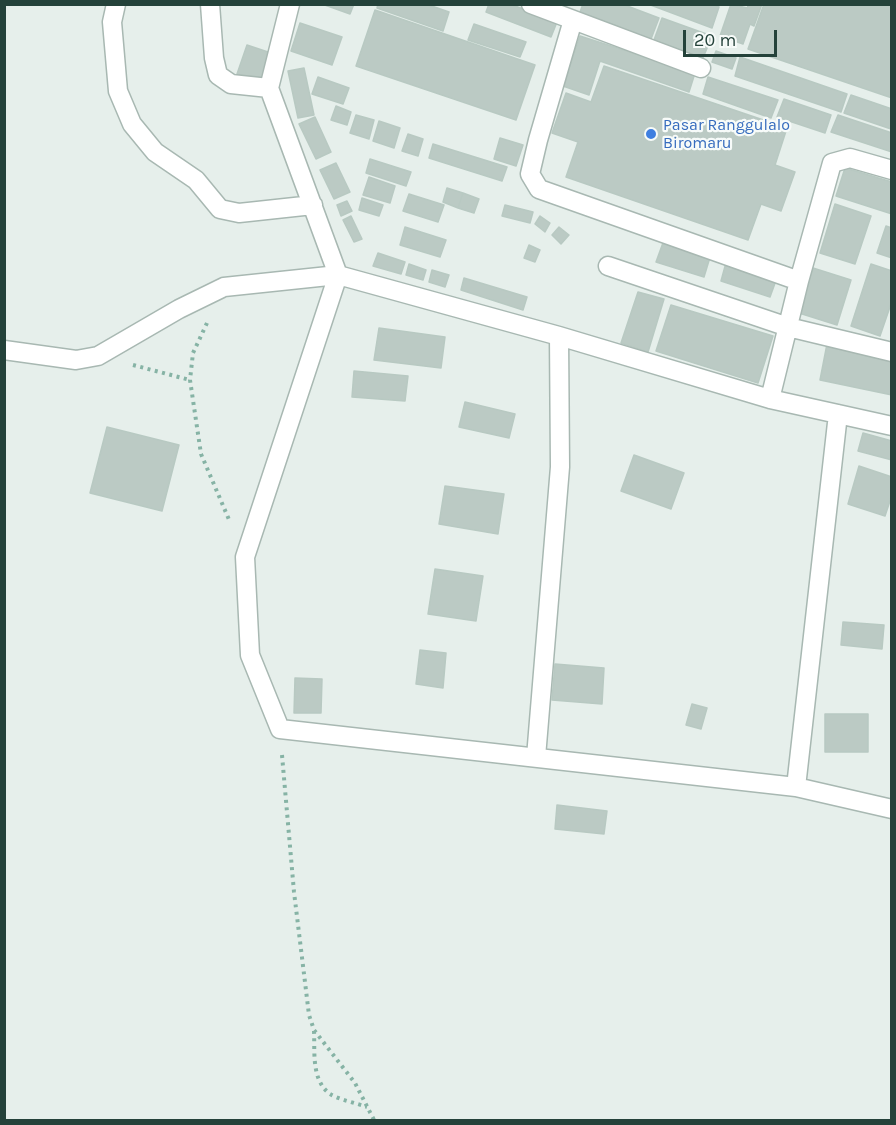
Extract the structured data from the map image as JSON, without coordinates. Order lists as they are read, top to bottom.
{
  "places": ["Pasar Ranggulalo Biromaru"],
  "scale_bar": "20 m"
}
